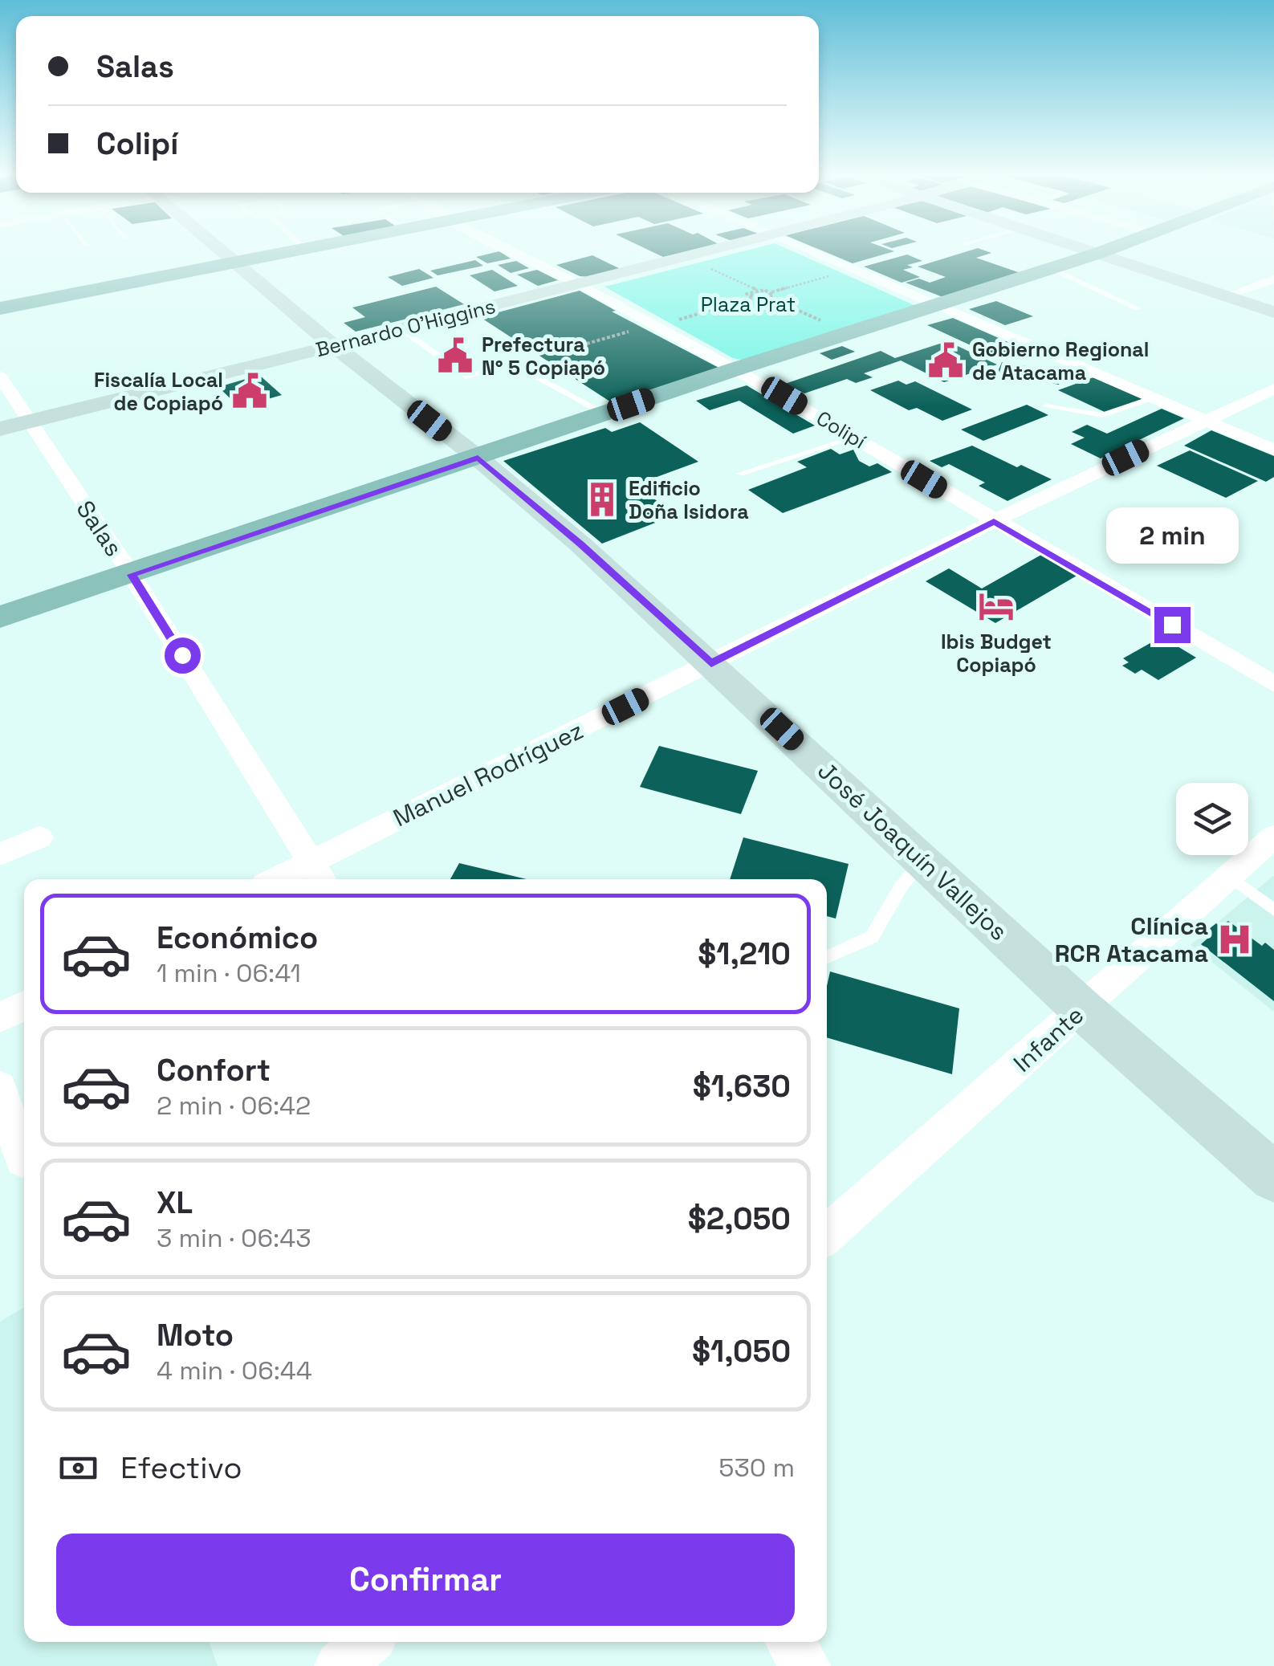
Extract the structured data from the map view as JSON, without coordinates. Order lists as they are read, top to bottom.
{
  "streets": {
    "main road": ["Bernardo O'Higgins", "José Joaquín Vallejos"],
    "street": [
      "Colipí",
      "Salas",
      "Manuel Rodríguez",
      "Infante"
    ]
  },
  "crossings": [
    ["Bernardo O'Higgins", "Colipí"],
    ["Bernardo O'Higgins", "Salas"],
    ["Bernardo O'Higgins", "José Joaquín Vallejos"],
    ["Colipí", "Manuel Rodríguez"],
    ["Salas", "Manuel Rodríguez"],
    ["Manuel Rodríguez", "José Joaquín Vallejos"],
    ["José Joaquín Vallejos", "Infante"]
  ],
  "parks": ["Plaza Prat"],
  "places": {
    "public building": ["Prefectura N° 5 Copiapó", "Gobierno Regional de Atacama", "Fiscalía Local de Copiapó"],
    "building": ["Edificio Doña Isidora"],
    "hotel": ["Ibis Budget Copiapó"],
    "hospital": ["Clínica RCR Atacama"]
  },
  "page": {
    "banner": ["Salas", "Colipí"],
    "bubble": "2 min",
    "list": [
      {
        "name": "Económico",
        "note": "1 min · 06:41",
        "value": "$1,210"
      },
      {
        "name": "Confort",
        "note": "2 min · 06:42",
        "value": "$1,630"
      },
      {
        "name": "XL",
        "note": "3 min · 06:43",
        "value": "$2,050"
      },
      {
        "name": "Moto",
        "note": "4 min · 06:44",
        "value": "$1,050"
      }
    ],
    "pay": ["Efectivo", "530 m"],
    "buttons": "Confirmar"
  }
}
